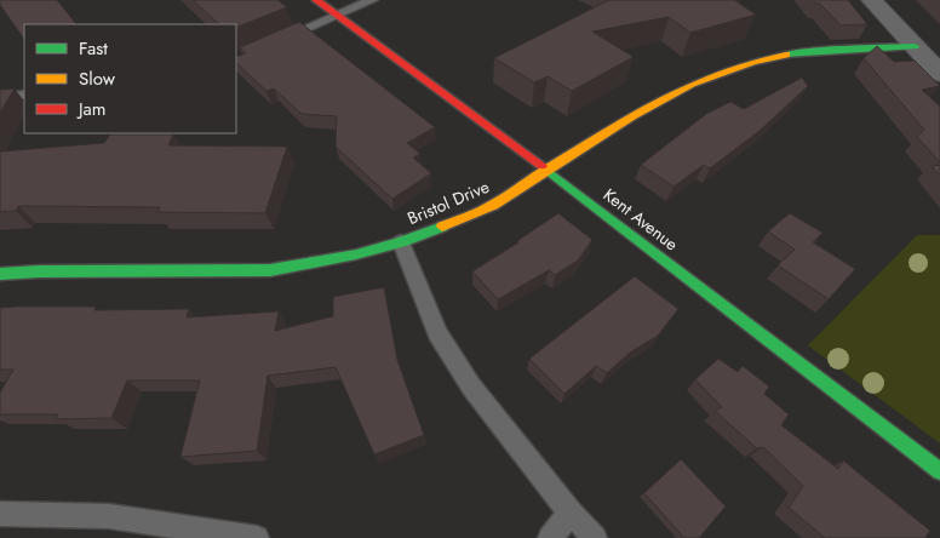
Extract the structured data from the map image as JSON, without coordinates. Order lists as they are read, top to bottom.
{
  "streets": {
    "street": ["Bristol Drive", "Kent Avenue"]
  },
  "crossings": [
    ["Bristol Drive", "Kent Avenue"]
  ],
  "legend": ["Fast", "Slow", "Jam"]
}
